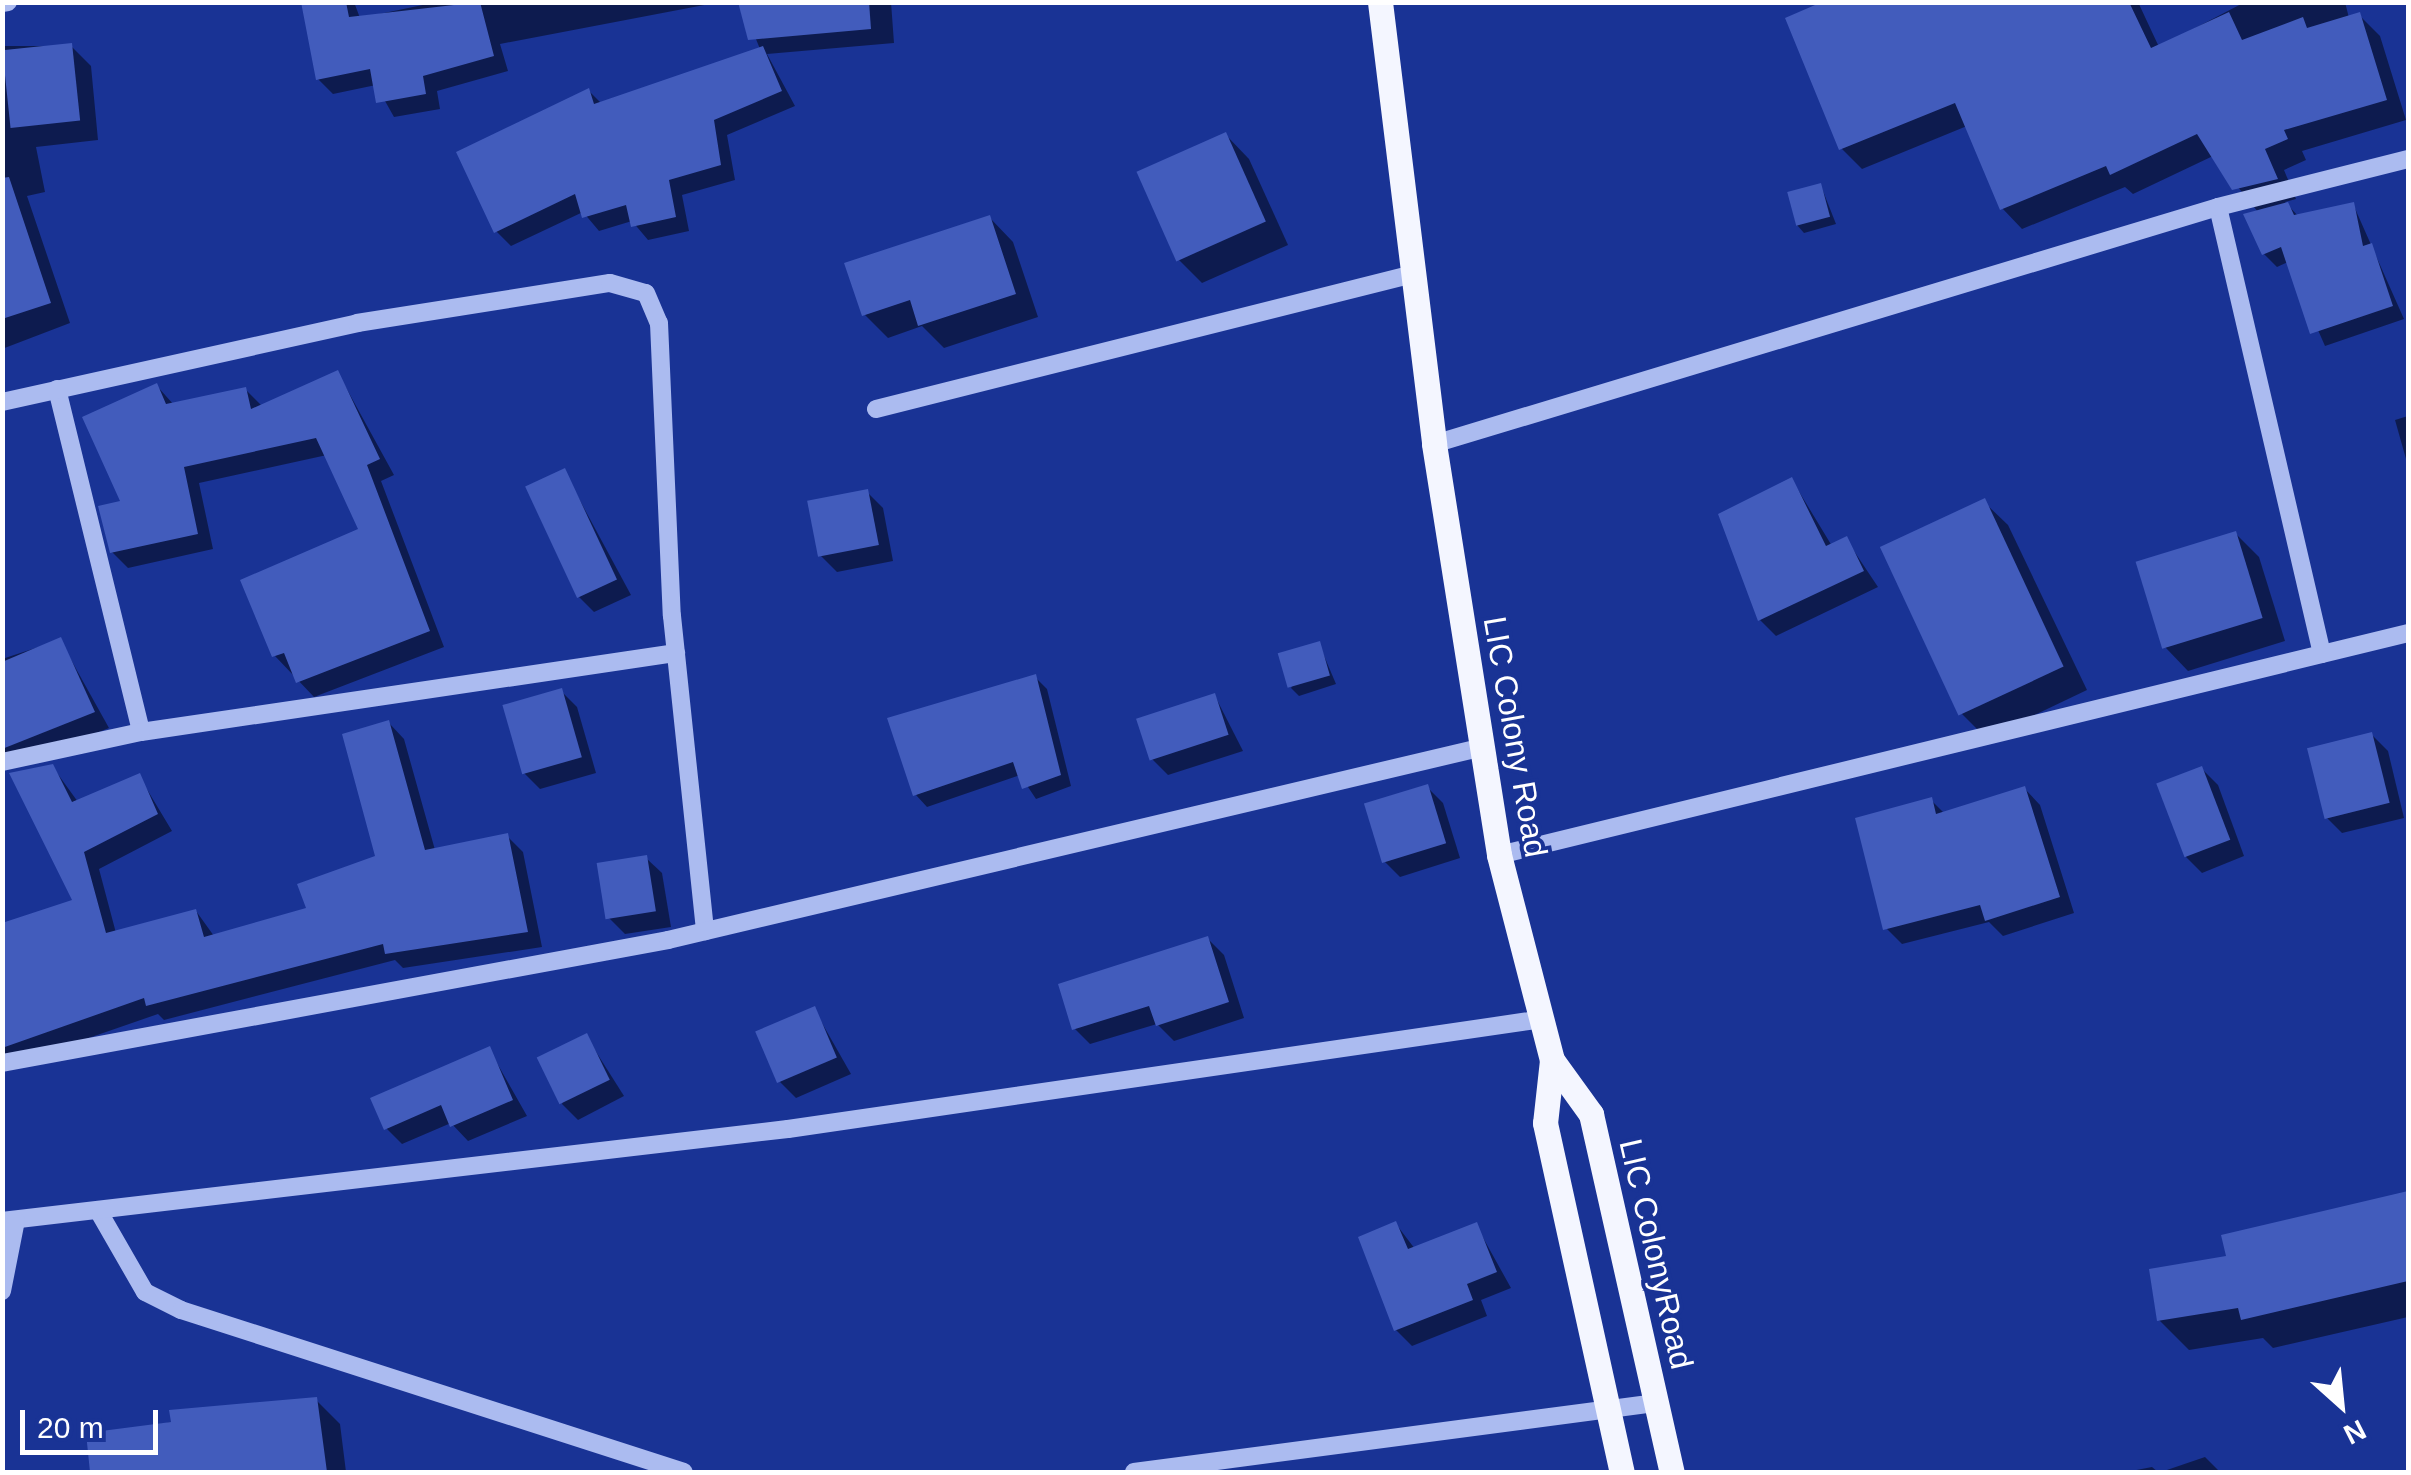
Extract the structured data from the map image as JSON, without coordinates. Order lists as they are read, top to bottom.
{
  "streets": {
    "main road": ["LIC Colony Road", "LIC ColonyRoad"]
  },
  "crossings": [
    ["LIC Colony Road", "LIC ColonyRoad"]
  ],
  "scale_bar": "20 m",
  "north": "bottom right"
}
